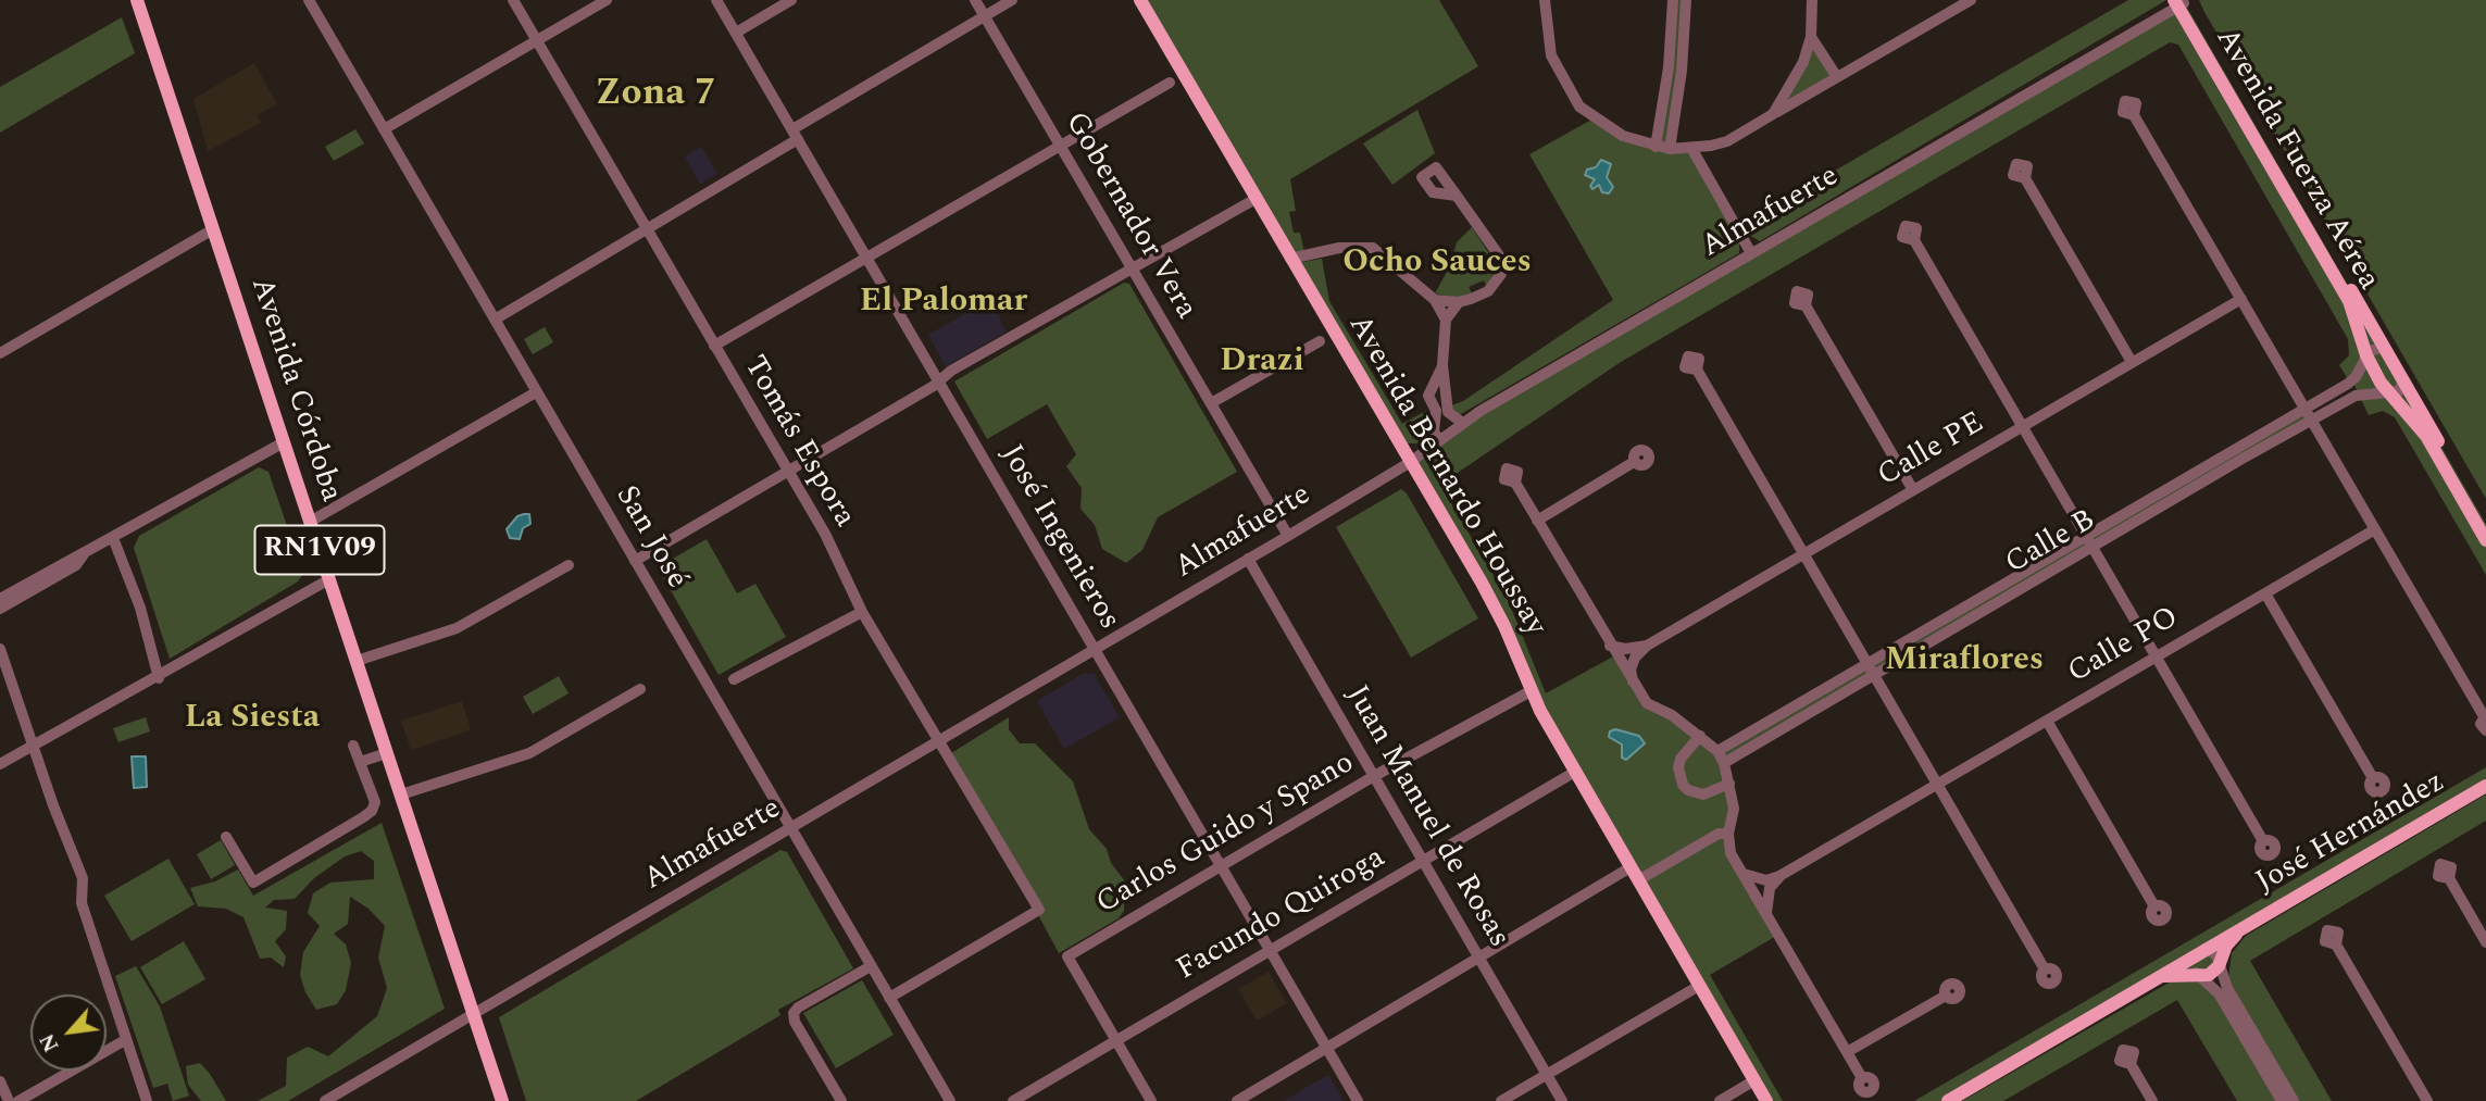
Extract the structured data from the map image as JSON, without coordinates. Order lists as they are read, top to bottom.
{
  "streets": {
    "main road": [
      "Avenida Fuerza Aérea",
      "Avenida Córdoba",
      "Avenida Bernardo Houssay",
      "RN1V09",
      "José Hernández"
    ],
    "street": [
      "Almafuerte",
      "Gobernador Vera",
      "Tomás Espora",
      "Calle PE",
      "San José",
      "José Ingenieros",
      "Calle B",
      "Calle PO",
      "Juan Manuel de Rosas",
      "Carlos Guido y Spano",
      "Facundo Quiroga"
    ]
  },
  "crossings": [
    ["Avenida Fuerza Aérea", "Almafuerte"],
    ["Avenida Fuerza Aérea", "Calle B"],
    ["Almafuerte", "Gobernador Vera"],
    ["Almafuerte", "Avenida Córdoba"],
    ["Almafuerte", "Tomás Espora"],
    ["Almafuerte", "Avenida Bernardo Houssay"],
    ["Almafuerte", "San José"],
    ["Almafuerte", "José Ingenieros"],
    ["Almafuerte", "Juan Manuel de Rosas"],
    ["Tomás Espora", "San José"],
    ["Avenida Bernardo Houssay", "Carlos Guido y Spano"],
    ["Avenida Bernardo Houssay", "Facundo Quiroga"],
    ["José Ingenieros", "Carlos Guido y Spano"],
    ["José Ingenieros", "Facundo Quiroga"],
    ["Juan Manuel de Rosas", "Carlos Guido y Spano"],
    ["Juan Manuel de Rosas", "Facundo Quiroga"],
    ["Carlos Guido y Spano", "Facundo Quiroga"]
  ],
  "districts": [
    "Zona 7",
    "Ocho Sauces",
    "El Palomar",
    "Drazi",
    "Miraflores",
    "La Siesta"
  ],
  "north": "bottom left"
}
